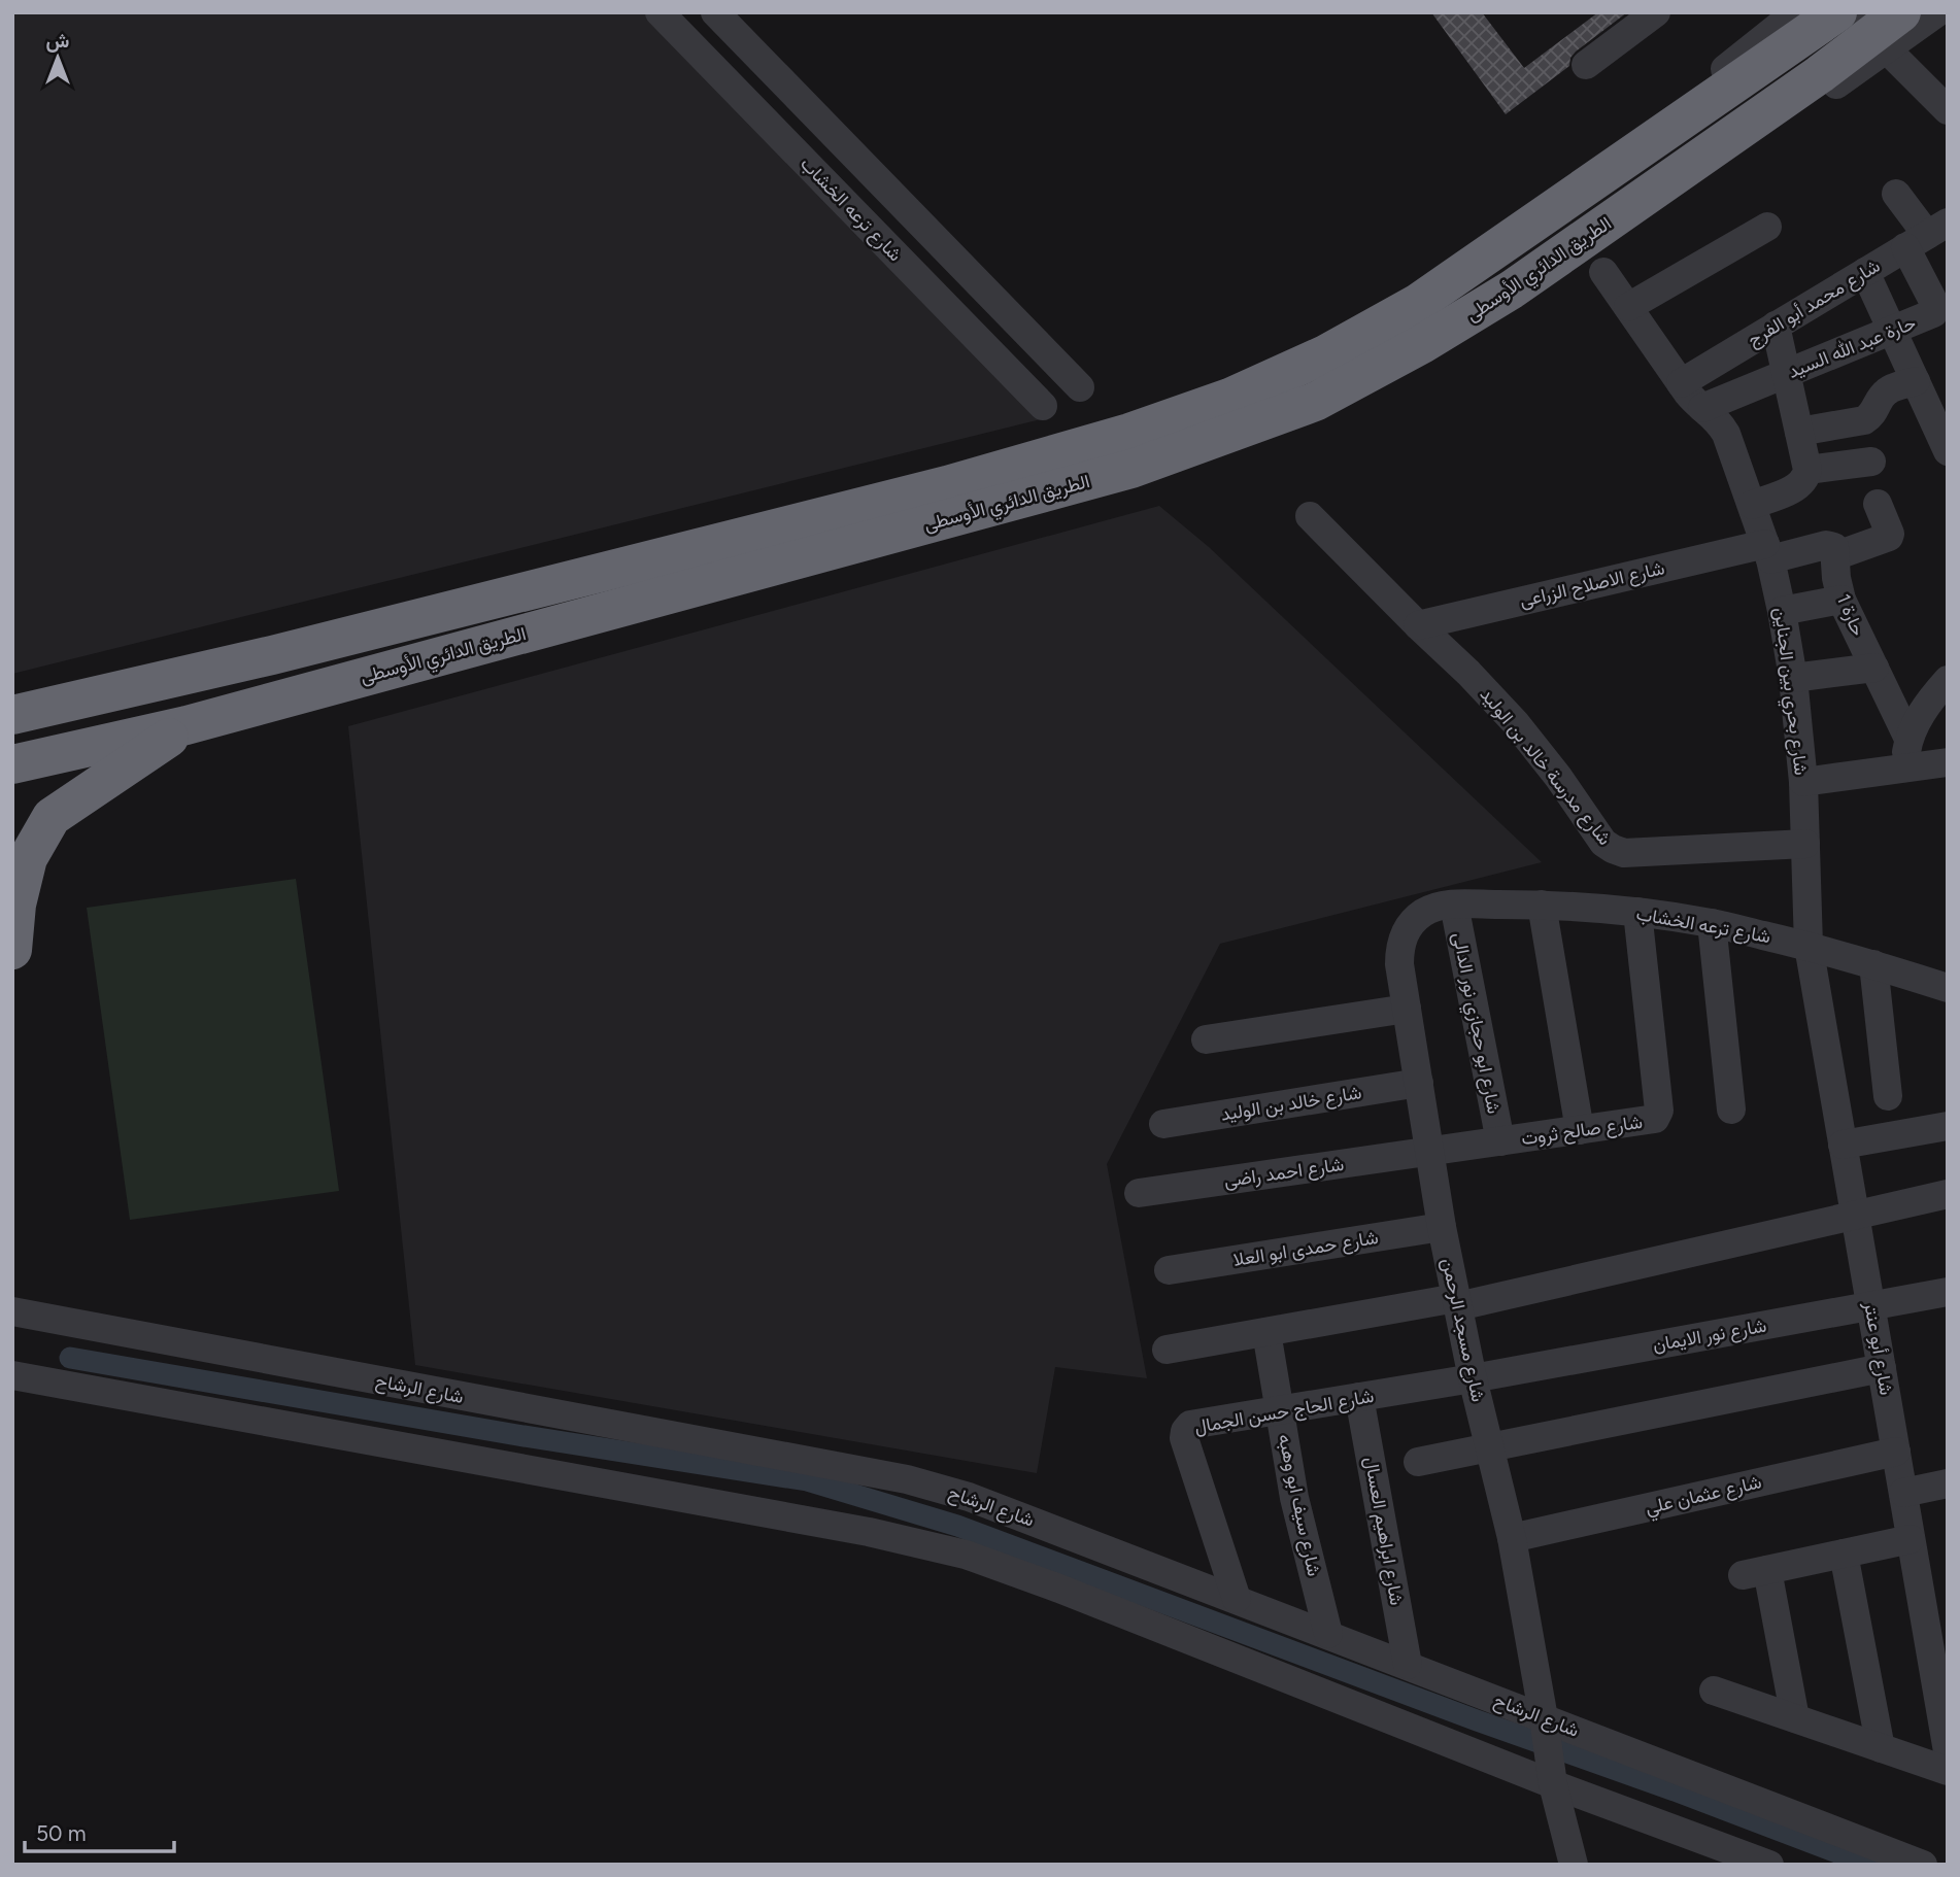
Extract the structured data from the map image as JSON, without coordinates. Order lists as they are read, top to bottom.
{
  "streets": {
    "highway": ["الطريق الدائري الأوسطى"],
    "street": [
      "شارع ترعه الخشاب",
      "شارع محمد أبو الفرج",
      "حارة عبد الله السيد",
      "شارع الاصلاح الزراعى",
      "حارة 1",
      "شارع بحري بين الجناين",
      "شارع مدرسة خالد بن الوليد",
      "شارع ابو حجازي نور الدالى",
      "شارع خالد بن الوليد",
      "شارع صالح ثروت",
      "شارع احمد راضى",
      "شارع حمدى ابو العلا",
      "شارع مسجد الرحمن",
      "شارع نور الايمان",
      "شارع أبو عنتر",
      "شارع الرشاح",
      "شارع الحاج حسن الجمال",
      "شارع عثمان علي",
      "شارع سيف ابو وهبه",
      "شارع ابراهيم العسال"
    ]
  },
  "crossings": [
    ["شارع ترعه الخشاب", "شارع بحري بين الجناين"],
    ["شارع ترعه الخشاب", "شارع ابو حجازي نور الدالى"],
    ["شارع ترعه الخشاب", "شارع صالح ثروت"],
    ["شارع ترعه الخشاب", "شارع مسجد الرحمن"],
    ["شارع ترعه الخشاب", "شارع أبو عنتر"],
    ["شارع محمد أبو الفرج", "حارة عبد الله السيد"],
    ["شارع محمد أبو الفرج", "شارع بحري بين الجناين"],
    ["حارة عبد الله السيد", "شارع بحري بين الجناين"],
    ["شارع الاصلاح الزراعى", "شارع بحري بين الجناين"],
    ["شارع الاصلاح الزراعى", "شارع مدرسة خالد بن الوليد"],
    ["شارع بحري بين الجناين", "شارع مدرسة خالد بن الوليد"],
    ["شارع بحري بين الجناين", "شارع أبو عنتر"],
    ["شارع ابو حجازي نور الدالى", "شارع صالح ثروت"],
    ["شارع ابو حجازي نور الدالى", "شارع مسجد الرحمن"],
    ["شارع خالد بن الوليد", "شارع مسجد الرحمن"],
    ["شارع صالح ثروت", "شارع احمد راضى"],
    ["شارع صالح ثروت", "شارع مسجد الرحمن"],
    ["شارع احمد راضى", "شارع مسجد الرحمن"],
    ["شارع حمدى ابو العلا", "شارع مسجد الرحمن"],
    ["شارع مسجد الرحمن", "شارع نور الايمان"],
    ["شارع مسجد الرحمن", "شارع الرشاح"],
    ["شارع مسجد الرحمن", "شارع الحاج حسن الجمال"],
    ["شارع مسجد الرحمن", "شارع عثمان علي"],
    ["شارع نور الايمان", "شارع أبو عنتر"],
    ["شارع نور الايمان", "شارع الحاج حسن الجمال"],
    ["شارع أبو عنتر", "شارع عثمان علي"],
    ["شارع الرشاح", "شارع الحاج حسن الجمال"],
    ["شارع الرشاح", "شارع سيف ابو وهبه"],
    ["شارع الرشاح", "شارع ابراهيم العسال"],
    ["شارع الحاج حسن الجمال", "شارع سيف ابو وهبه"],
    ["شارع الحاج حسن الجمال", "شارع ابراهيم العسال"]
  ],
  "scale_bar": "50 m",
  "north": "top"
}
